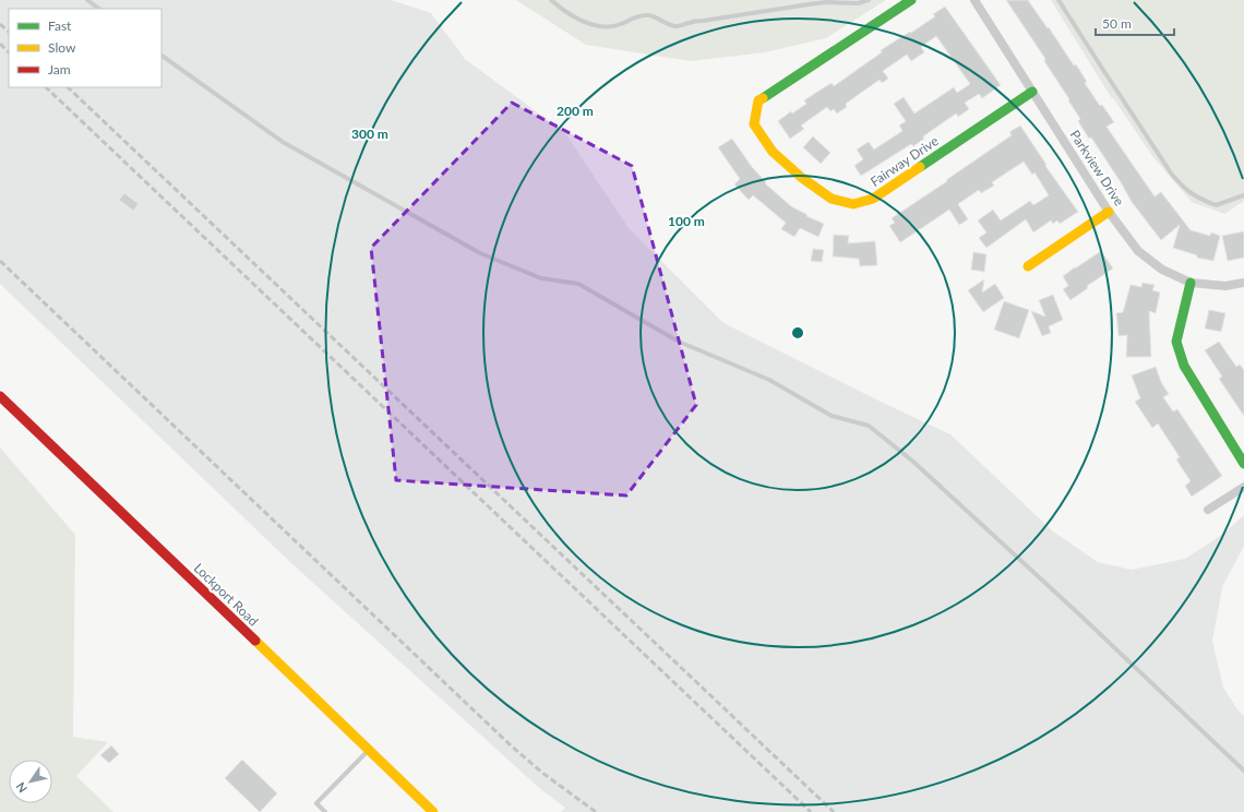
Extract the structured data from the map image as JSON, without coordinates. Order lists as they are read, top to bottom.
{
  "streets": {
    "street": ["Fairway Drive", "Parkview Drive", "Lockport Road"]
  },
  "crossings": [
    ["Fairway Drive", "Parkview Drive"]
  ],
  "legend": ["Fast", "Slow", "Jam"],
  "scale_bar": "50 m",
  "north": "bottom left",
  "rings": ["200 m", "300 m", "100 m"]
}
